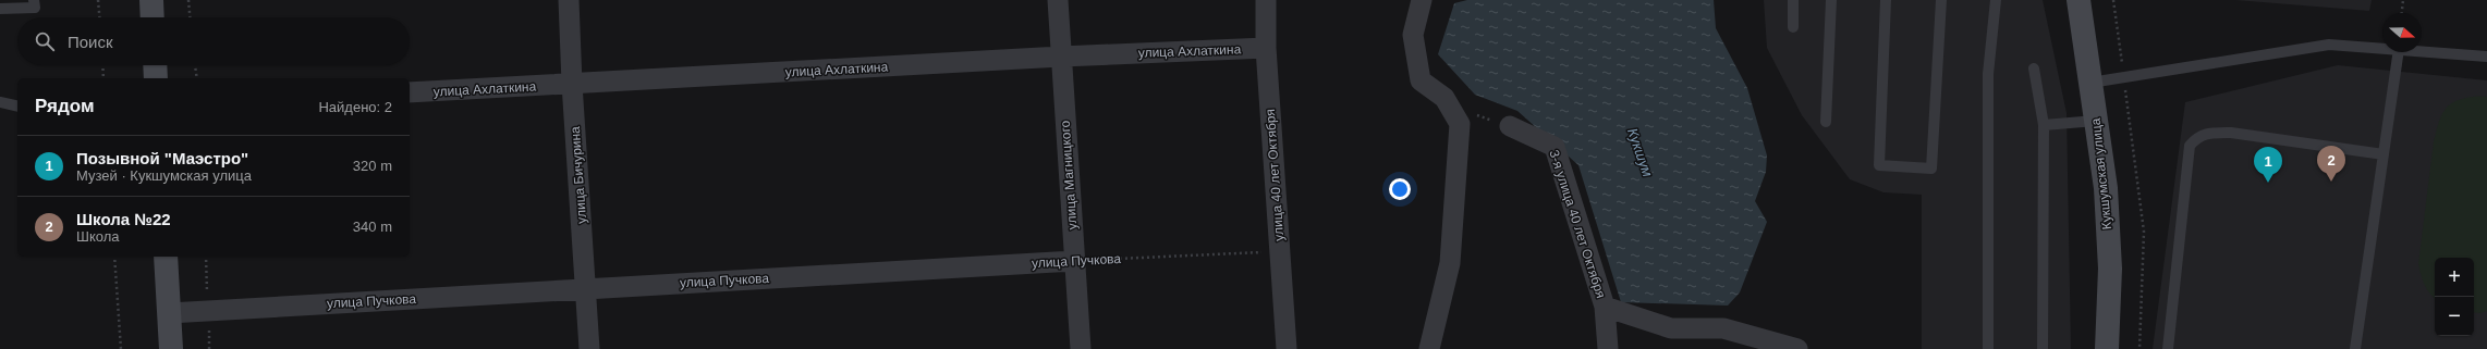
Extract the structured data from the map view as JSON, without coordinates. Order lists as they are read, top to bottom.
{
  "streets": {
    "street": [
      "улица Ахлаткина",
      "Кукшумская улица",
      "улица Бичурина",
      "улица Магницкого",
      "улица 40 лет Октября",
      "3-я улица 40 лет Октября",
      "улица Пучкова"
    ]
  },
  "crossings": [
    ["улица Ахлаткина", "улица Бичурина"],
    ["улица Ахлаткина", "улица Магницкого"],
    ["улица Ахлаткина", "улица 40 лет Октября"],
    ["улица Бичурина", "улица Пучкова"],
    ["улица Магницкого", "улица Пучкова"],
    ["улица 40 лет Октября", "улица Пучкова"]
  ],
  "water": ["Кукшум"],
  "north": "right",
  "page": {
    "search": "Поиск",
    "heading": ["Рядом", "Найдено: 2"],
    "list": [
      {
        "mark": "1",
        "name": "Позывной \"Маэстро\"",
        "note": "Музей · Кукшумская улица",
        "value": "320 m"
      },
      {
        "mark": "2",
        "name": "Школа №22",
        "note": "Школа",
        "value": "340 m"
      }
    ],
    "pins": ["2", "1"],
    "map_buttons": ["+", "−"]
  }
}
